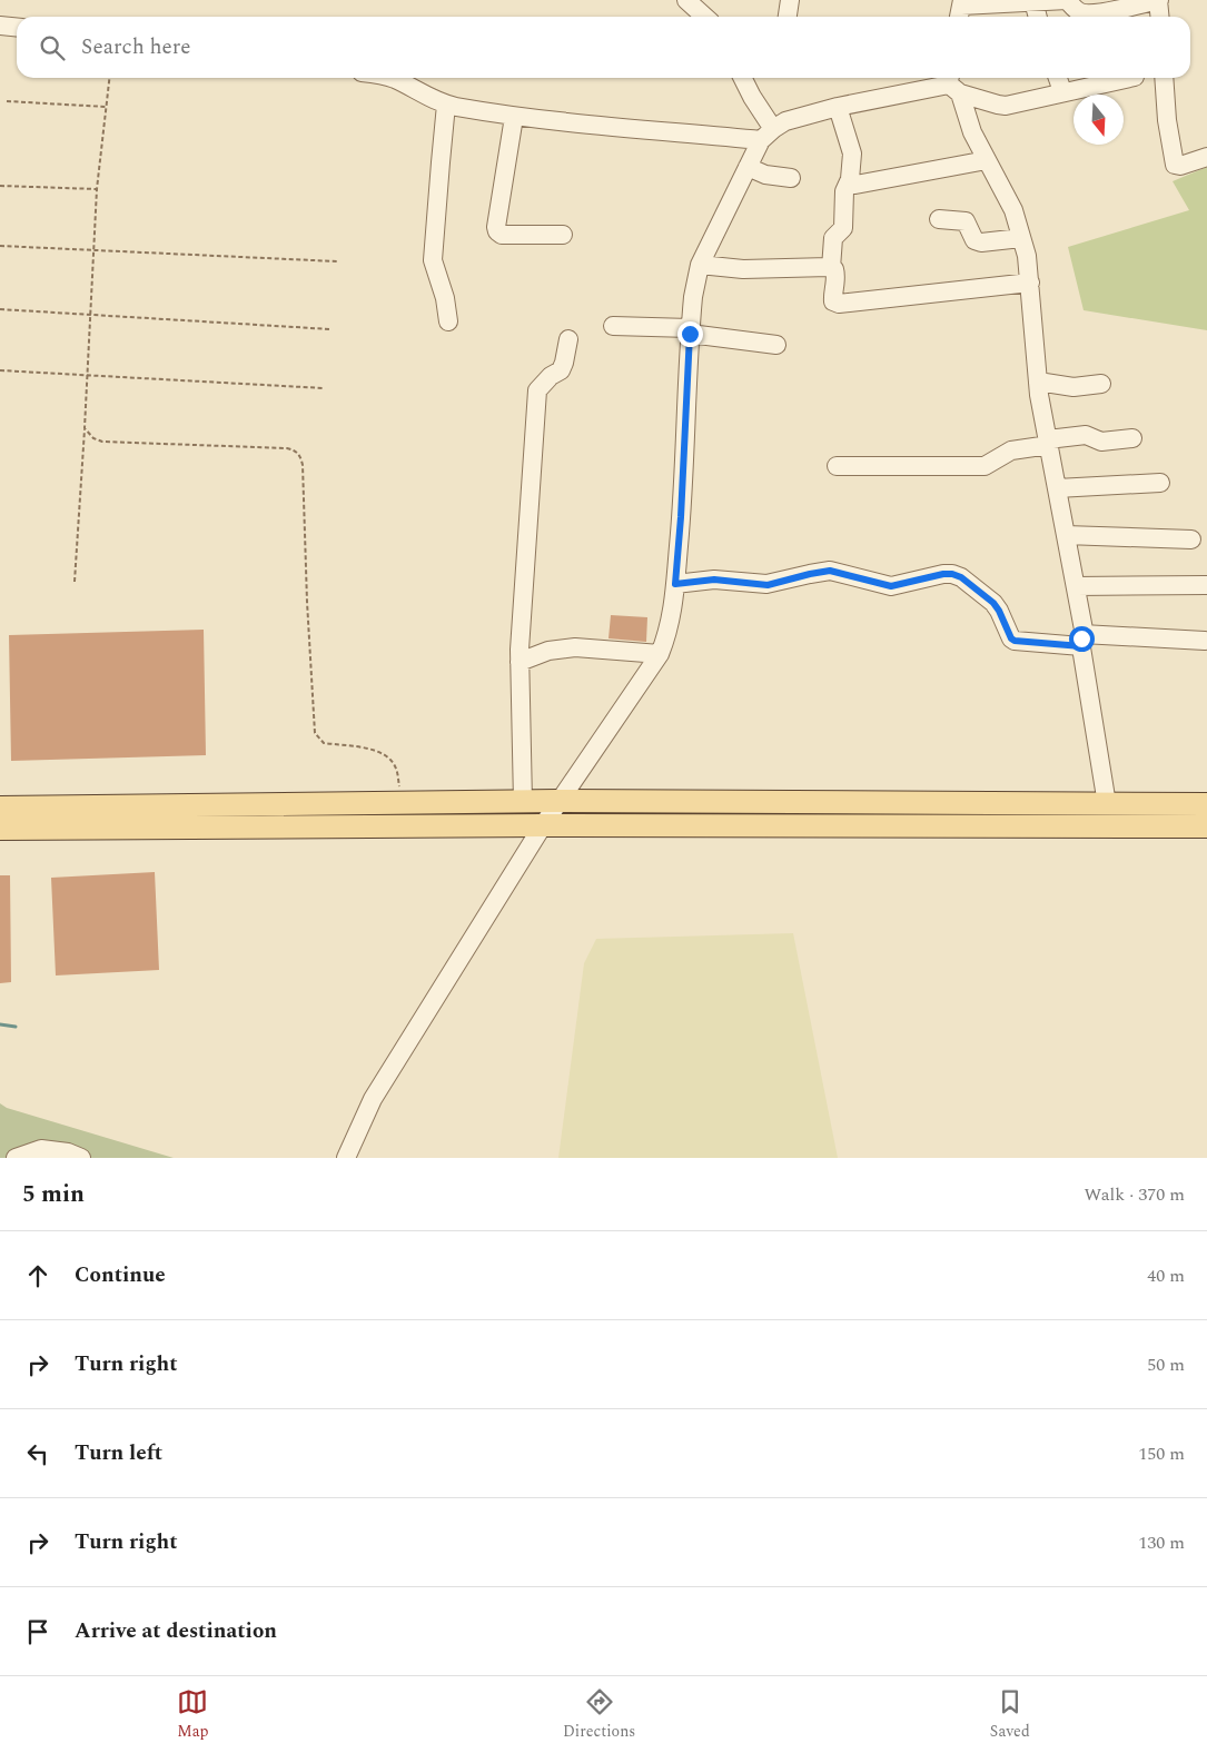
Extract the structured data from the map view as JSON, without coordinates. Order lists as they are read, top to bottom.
{
  "north": "bottom",
  "page": {
    "search": "Search here",
    "heading": ["5 min", "Walk · 370 m"],
    "list": [
      ["Continue", "40 m"],
      ["Turn right", "50 m"],
      ["Turn left", "150 m"],
      ["Turn right", "130 m"],
      "Arrive at destination"
    ],
    "nav": ["Map", "Directions", "Saved"]
  }
}
